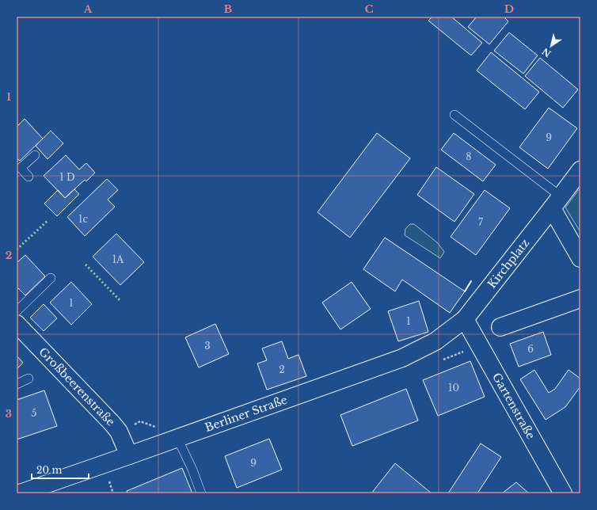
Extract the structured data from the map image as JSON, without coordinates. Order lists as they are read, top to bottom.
{
  "streets": {
    "main road": [
      "Kirchplatz",
      "Großbeerenstraße",
      "Gartenstraße",
      "Berliner Straße"
    ]
  },
  "crossings": [
    ["Kirchplatz", "Gartenstraße"],
    ["Kirchplatz", "Berliner Straße"],
    ["Großbeerenstraße", "Berliner Straße"],
    ["Gartenstraße", "Berliner Straße"]
  ],
  "house_numbers": [
    "9",
    "8",
    "1 D",
    "1c",
    "7",
    "1A",
    "1",
    "1",
    "3",
    "6",
    "2",
    "10",
    "5",
    "9"
  ],
  "scale_bar": "20 m",
  "north": "bottom left",
  "grid": {
    "columns": [
      "A",
      "B",
      "C",
      "D"
    ],
    "rows": ["1", "2", "3"]
  }
}
